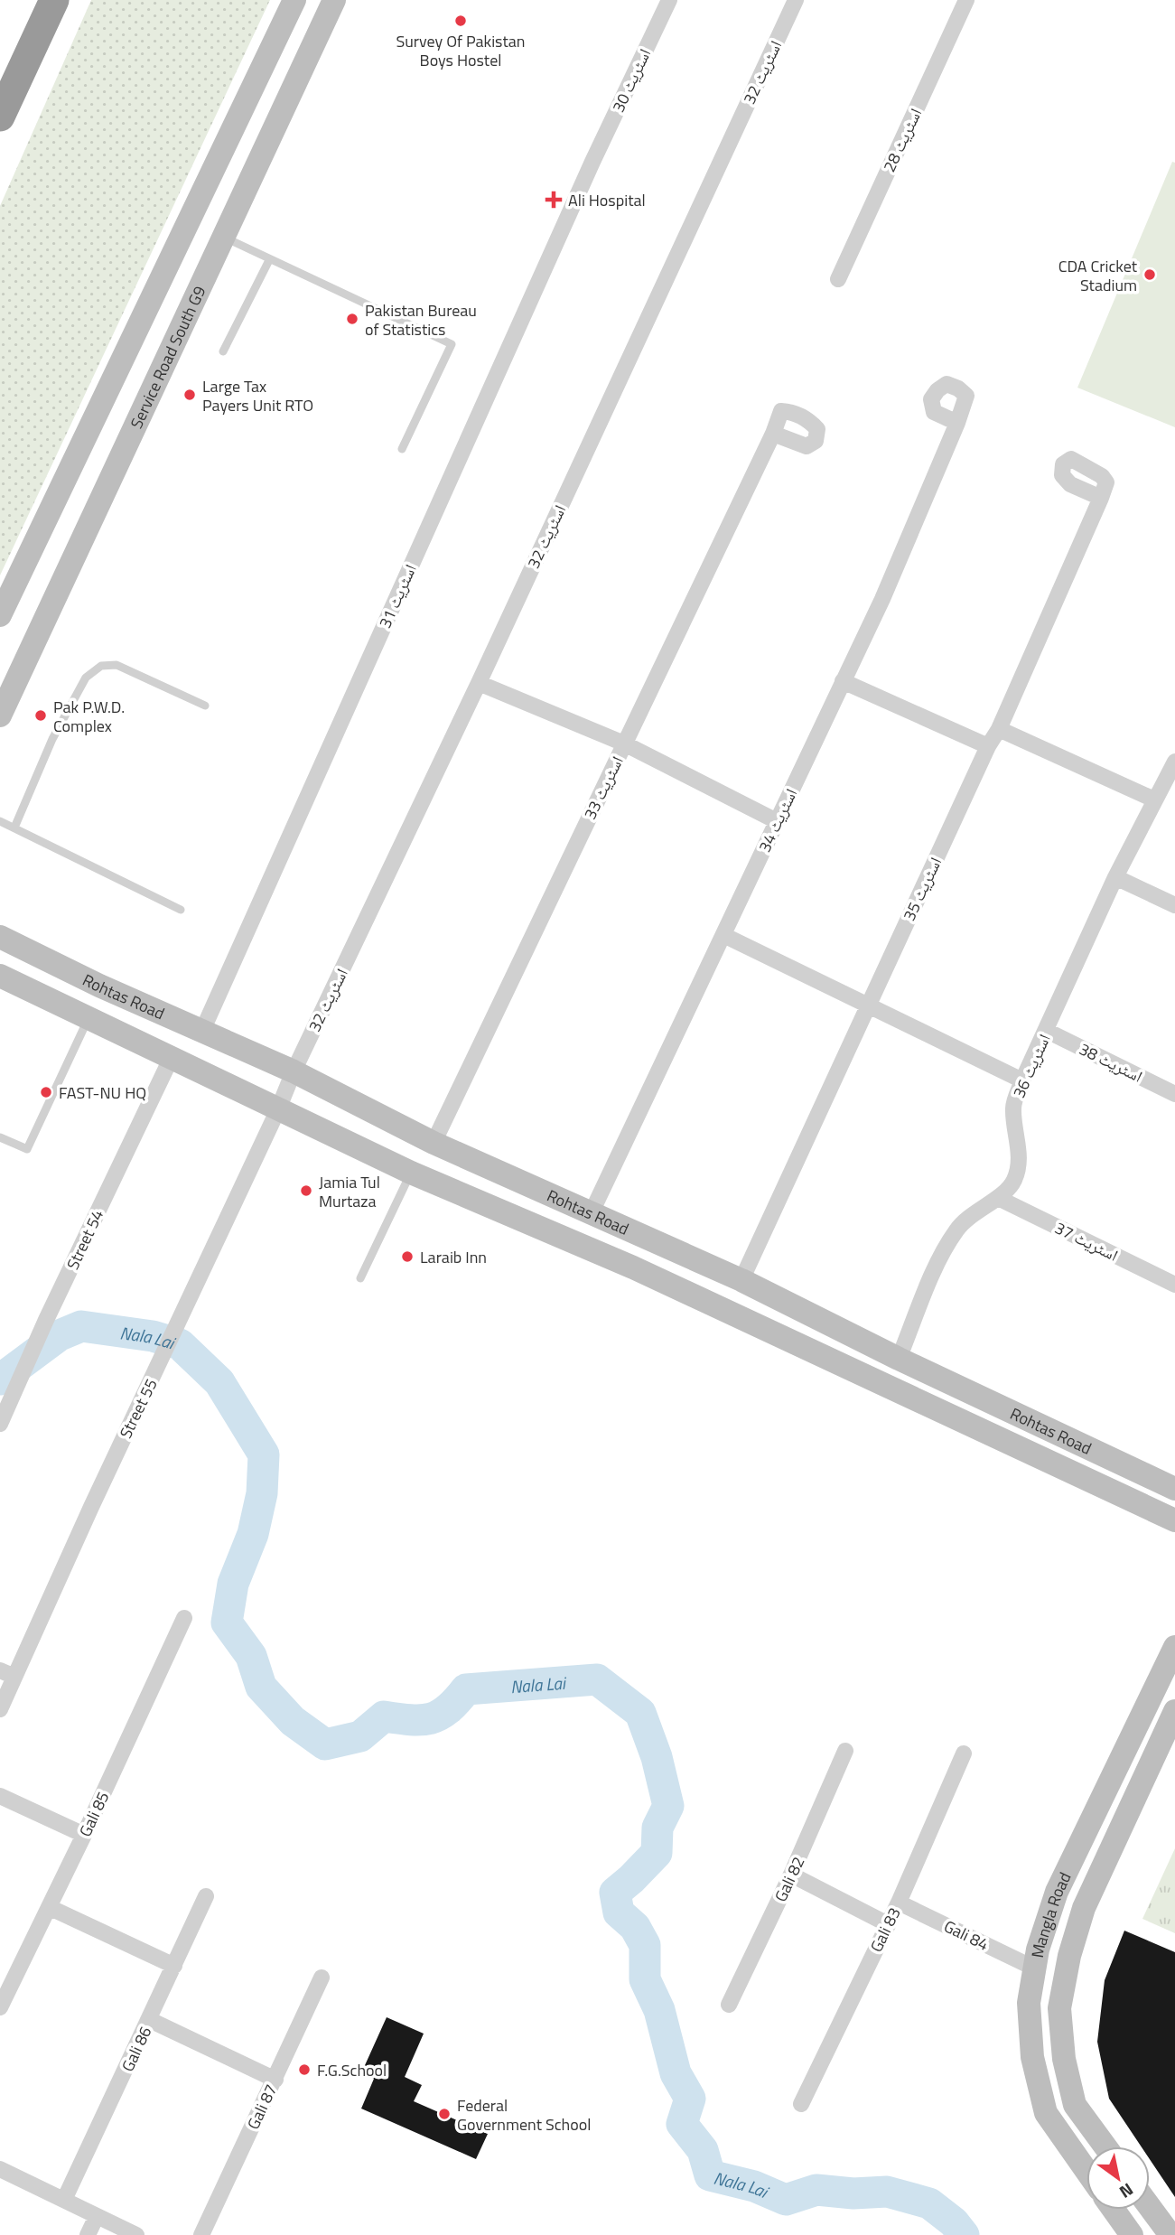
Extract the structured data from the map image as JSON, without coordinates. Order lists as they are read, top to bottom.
{
  "streets": {
    "main road": ["Service Road South G9", "Rohtas Road", "Mangla Road"],
    "street": [
      "اسٹریٹ 32",
      "اسٹریٹ 30",
      "اسٹریٹ 28",
      "اسٹریٹ 31",
      "اسٹریٹ 33",
      "اسٹریٹ 34",
      "اسٹریٹ 35",
      "اسٹریٹ 38",
      "اسٹریٹ 36",
      "Street 54",
      "اسٹریٹ 37",
      "Street 55",
      "Gali 85",
      "Gali 82",
      "Gali 83",
      "Gali 84",
      "Gali 86",
      "Gali 87"
    ]
  },
  "crossings": [
    ["اسٹریٹ 32", "Rohtas Road"],
    ["اسٹریٹ 32", "Street 55"],
    ["اسٹریٹ 30", "اسٹریٹ 31"],
    ["اسٹریٹ 31", "Rohtas Road"],
    ["اسٹریٹ 33", "Rohtas Road"],
    ["اسٹریٹ 34", "Rohtas Road"],
    ["اسٹریٹ 35", "Rohtas Road"],
    ["Rohtas Road", "اسٹریٹ 36"],
    ["Rohtas Road", "Street 54"],
    ["Rohtas Road", "Street 55"],
    ["اسٹریٹ 38", "اسٹریٹ 36"],
    ["اسٹریٹ 36", "اسٹریٹ 37"],
    ["Mangla Road", "Gali 84"],
    ["Gali 83", "Gali 84"]
  ],
  "water": ["Nala Lai"],
  "places": {
    "other": [
      "Survey Of Pakistan Boys Hostel",
      "CDA Cricket Stadium",
      "Pakistan Bureau of Statistics",
      "Large Tax Payers Unit RTO",
      "Pak P.W.D. Complex",
      "FAST-NU HQ",
      "Jamia Tul Murtaza",
      "Laraib Inn",
      "F.G.School",
      "Federal Government School"
    ],
    "health": ["Ali Hospital"]
  },
  "north": "bottom right"
}
